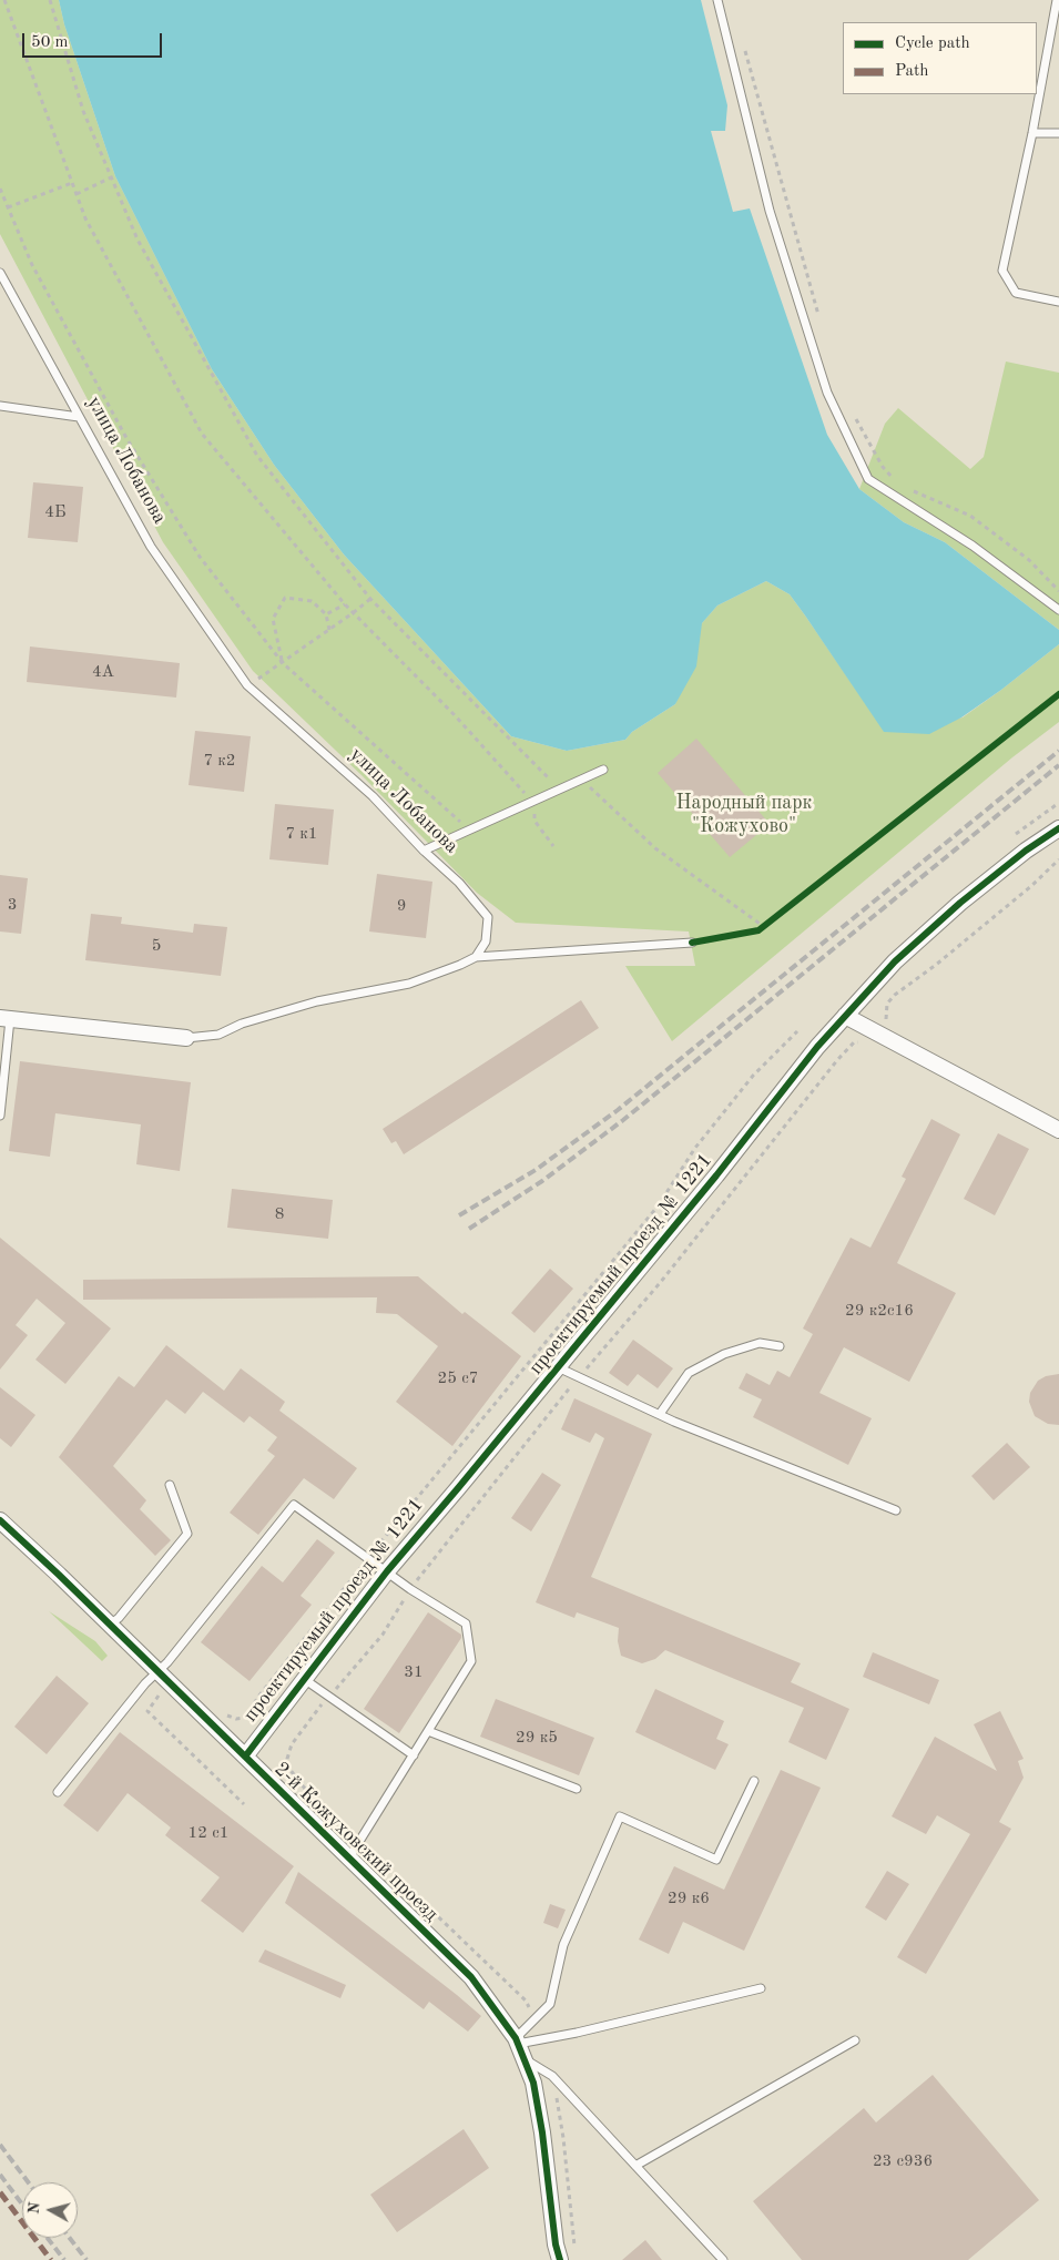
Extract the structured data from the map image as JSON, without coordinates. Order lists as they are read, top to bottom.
{
  "streets": {
    "street": ["проектируемый проезд № 1221", "2-й Кожуховский проезд"],
    "lane": ["улица Лобанова"]
  },
  "crossings": [
    ["проектируемый проезд № 1221", "2-й Кожуховский проезд"]
  ],
  "parks": ["Народный парк \"Кожухово\""],
  "house_numbers": [
    "4Б",
    "4А",
    "7 к2",
    "7 к1",
    "3",
    "9",
    "5",
    "8",
    "29 к2с16",
    "25 с7",
    "31",
    "29 к5",
    "12 с1",
    "29 к6",
    "23 с936"
  ],
  "legend": ["Cycle path", "Path"],
  "scale_bar": "50 m",
  "north": "left"
}
